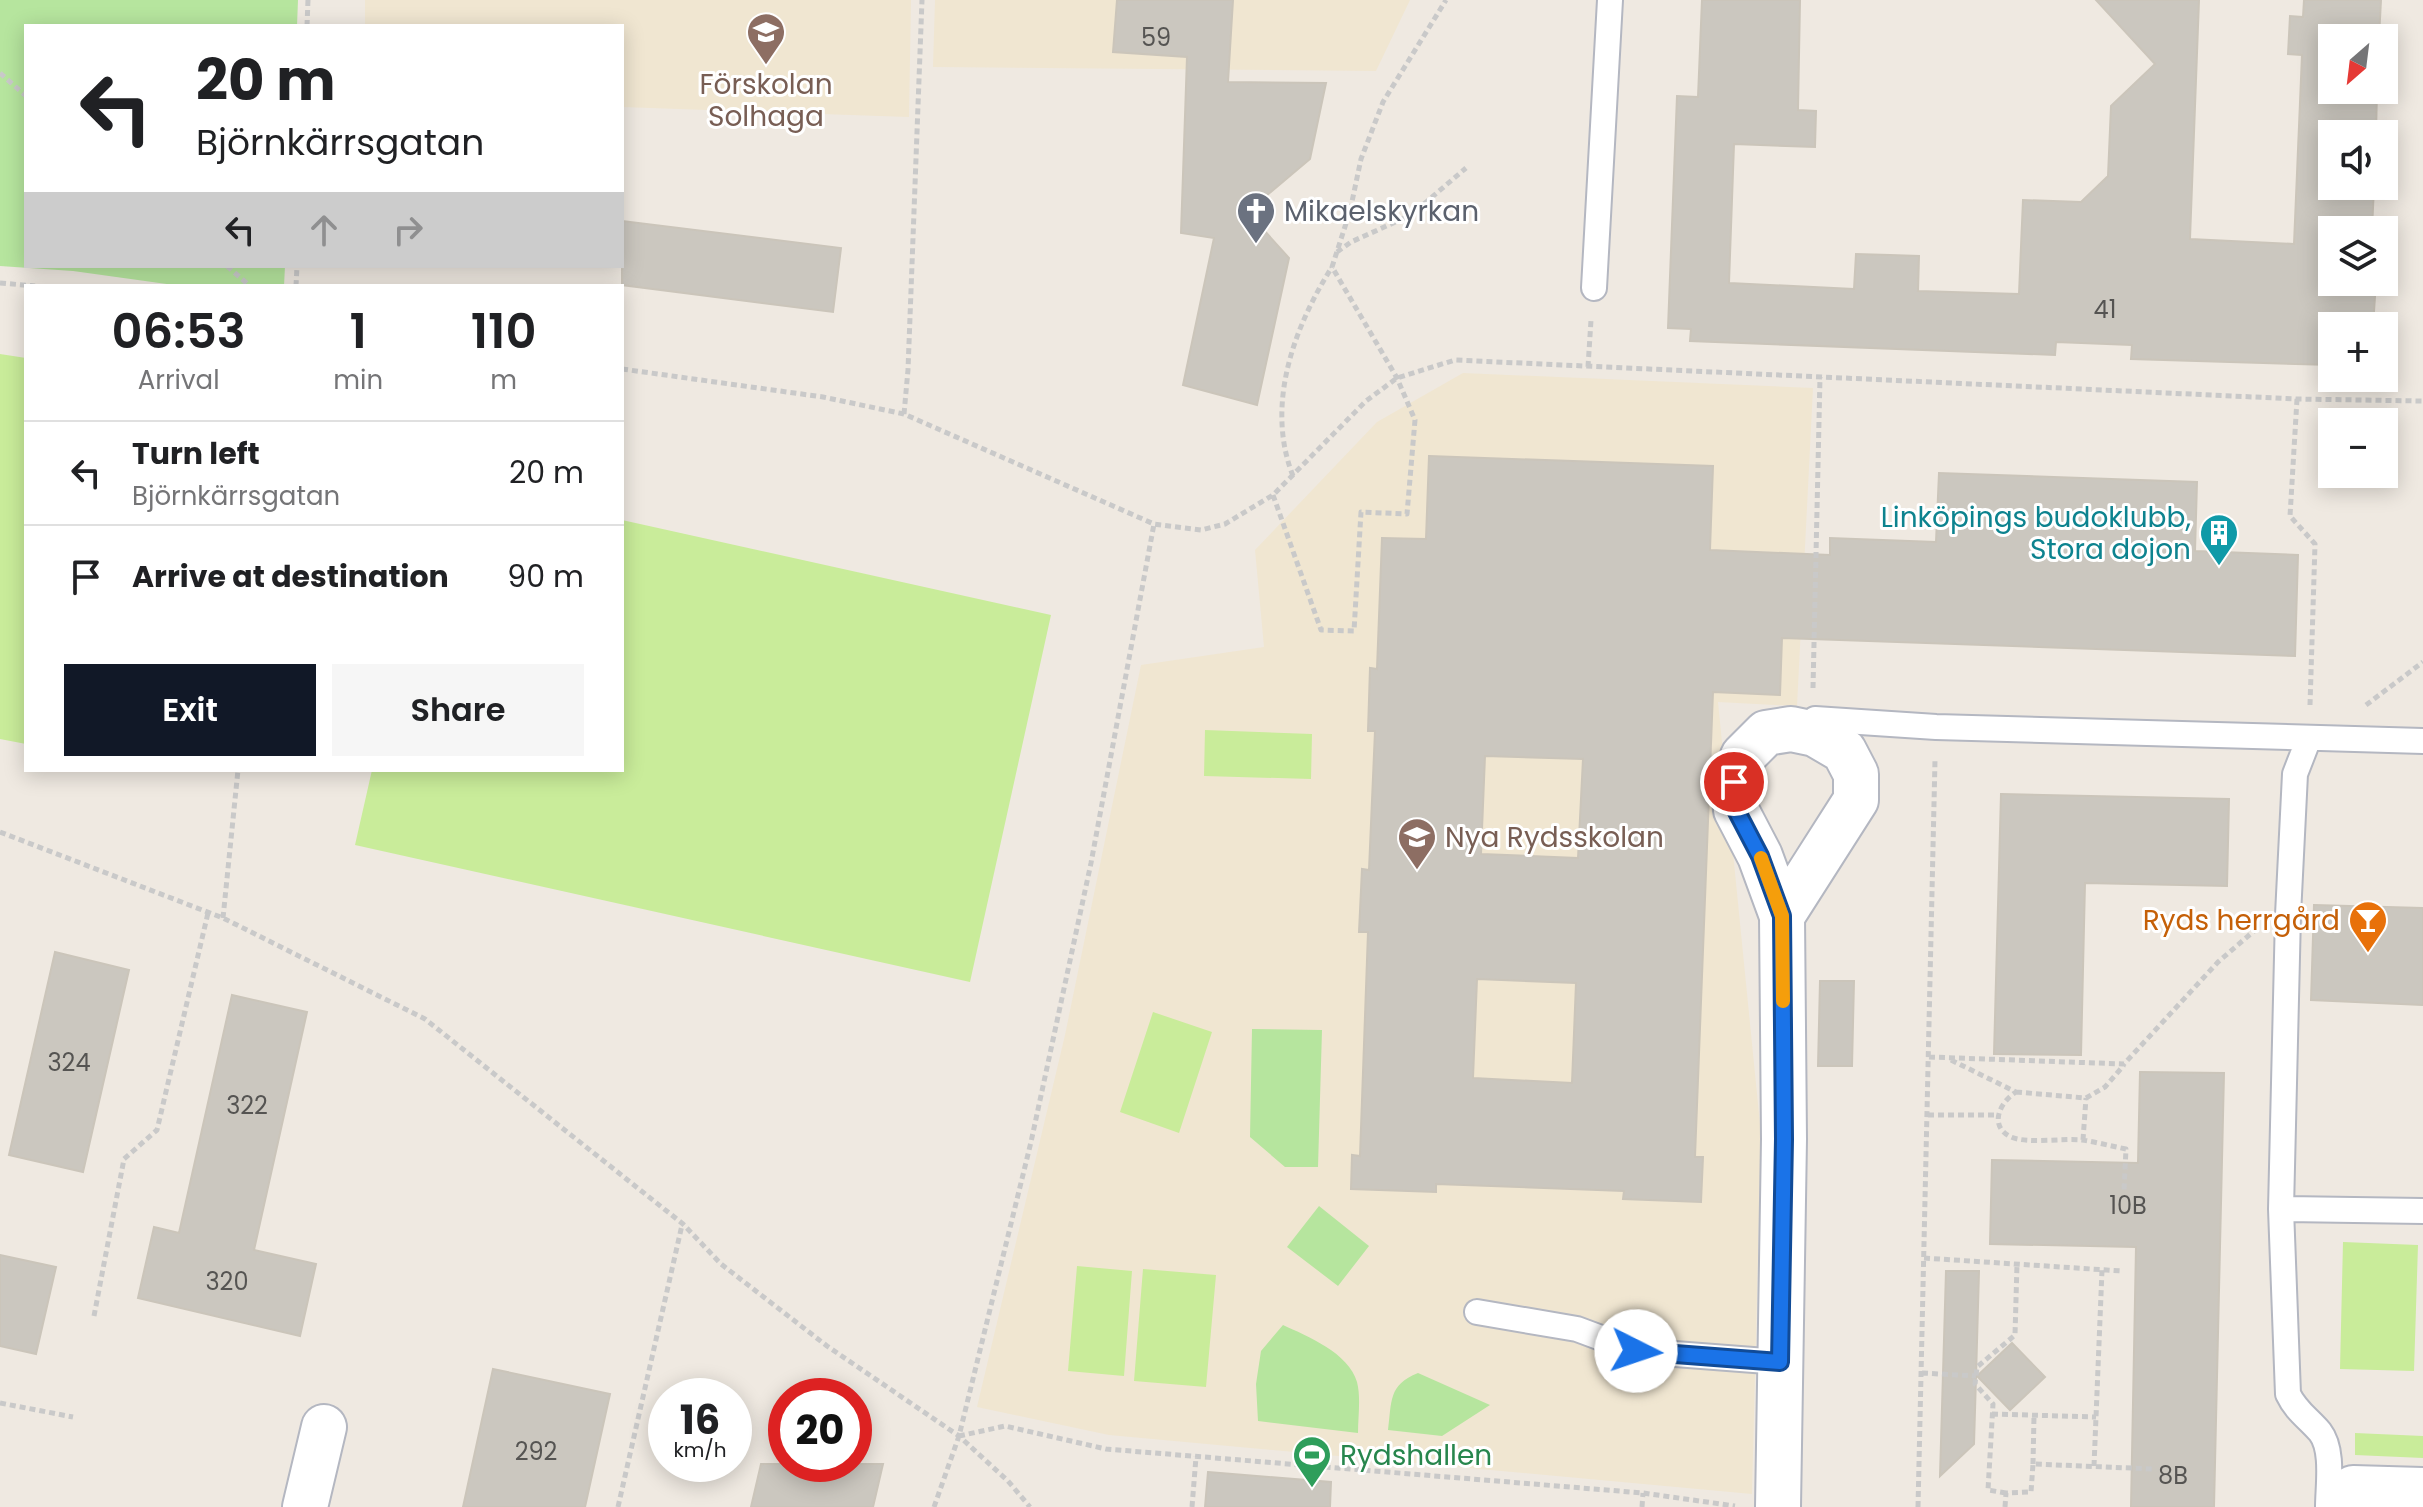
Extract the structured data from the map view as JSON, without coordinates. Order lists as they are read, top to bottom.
{
  "places": {
    "school or university": ["Förskolan Solhaga", "Nya Rydsskolan"],
    "church": ["Mikaelskyrkan"],
    "building": ["Linköpings budoklubb, Stora dojon"],
    "bar": ["Ryds herrgård"],
    "sports": ["Rydshallen"]
  },
  "house_numbers": [
    "59",
    "41",
    "324",
    "322",
    "10B",
    "320",
    "292",
    "8B"
  ],
  "north": "bottom left",
  "page": {
    "map_buttons": ["+", "−"],
    "turn": ["20 m", "Björnkärrsgatan"],
    "eta": [
      "06:53",
      "Arrival",
      "1",
      "min",
      "110",
      "m"
    ],
    "list": [
      {
        "name": "Turn left",
        "note": "Björnkärrsgatan",
        "value": "20 m"
      },
      {
        "name": "Arrive at destination",
        "value": "90 m"
      }
    ],
    "buttons": ["Exit", "Share"],
    "speed": "16 km/h",
    "limit": "20"
  }
}
